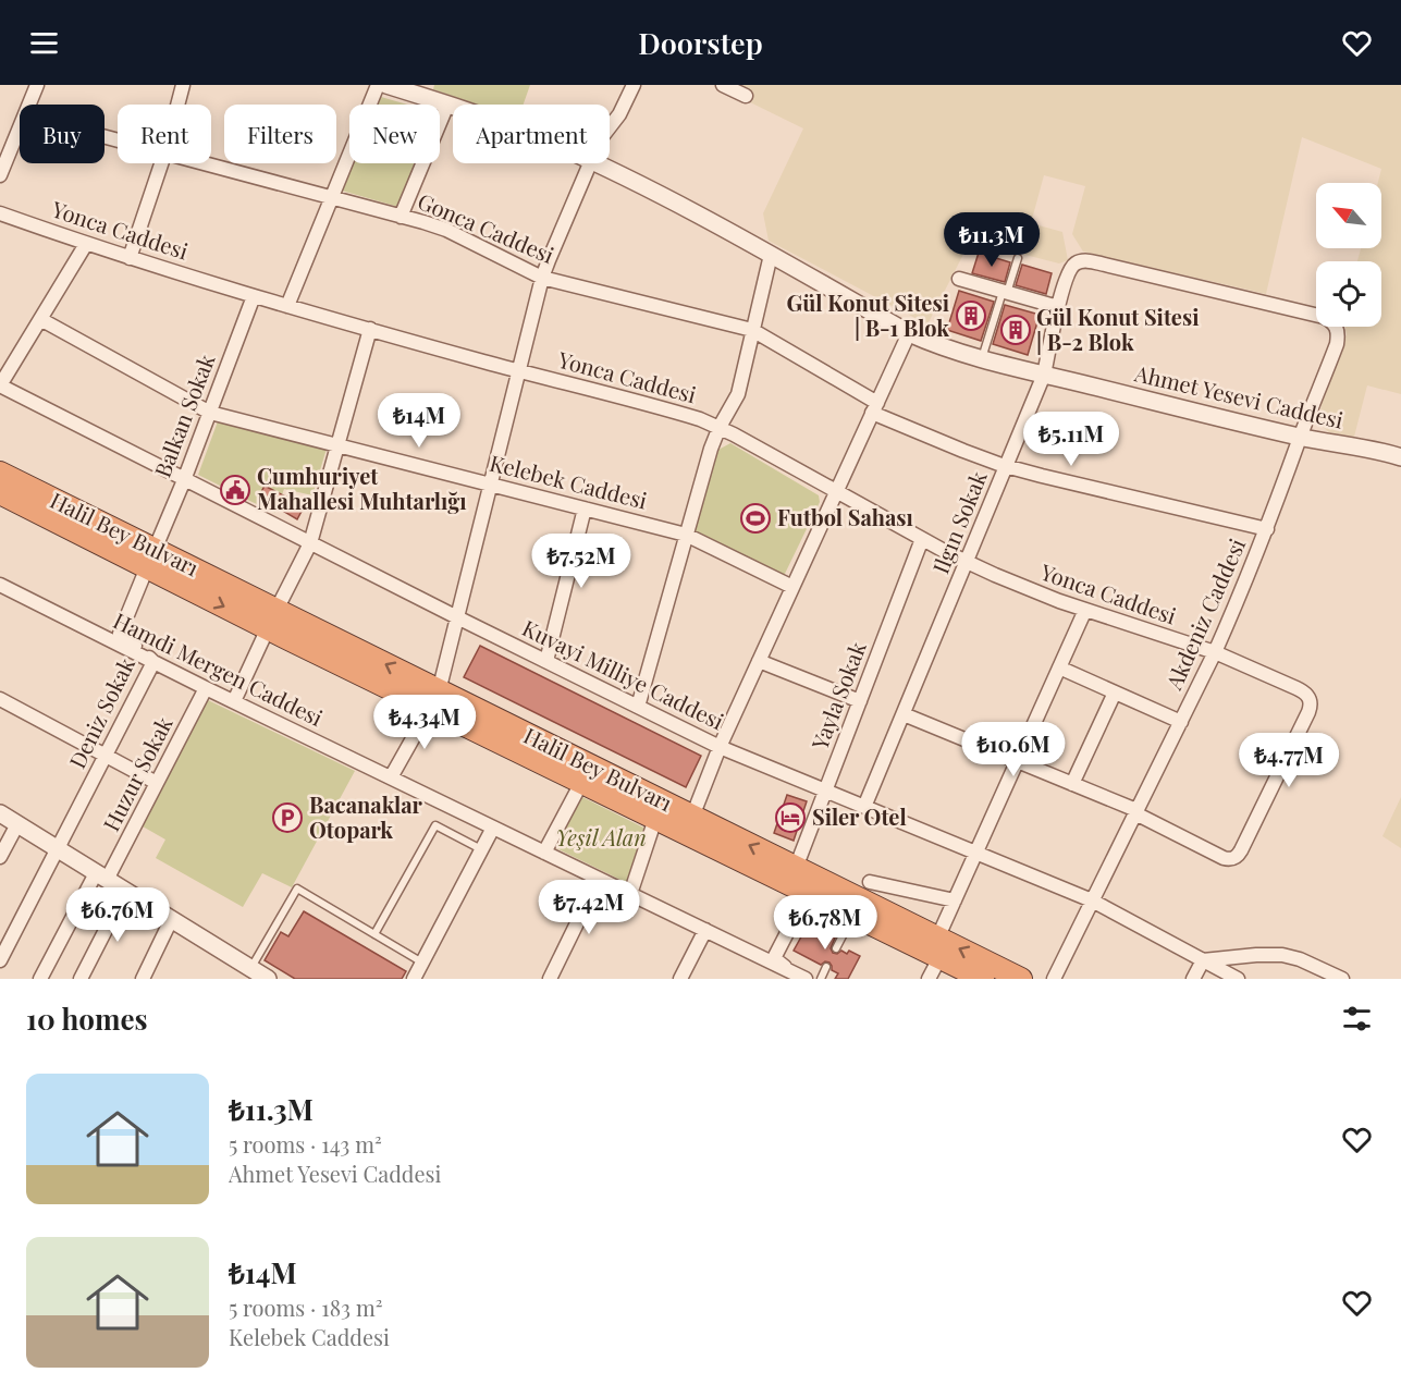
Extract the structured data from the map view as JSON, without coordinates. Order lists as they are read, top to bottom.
{
  "streets": {
    "highway": ["Halil Bey Bulvarı"],
    "street": [
      "Gonca Caddesi",
      "Yonca Caddesi",
      "Ahmet Yesevi Caddesi",
      "Balkan Sokak",
      "Kelebek Caddesi",
      "Ilgın Sokak",
      "Akdeniz Caddesi",
      "Hamdi Mergen Caddesi",
      "Kuvayi Milliye Caddesi",
      "Yayla Sokak",
      "Deniz Sokak",
      "Huzur Sokak"
    ]
  },
  "crossings": [
    ["Gonca Caddesi", "Ilgın Sokak"],
    ["Gonca Caddesi", "Akdeniz Caddesi"],
    ["Yonca Caddesi", "Balkan Sokak"],
    ["Yonca Caddesi", "Ilgın Sokak"],
    ["Yonca Caddesi", "Akdeniz Caddesi"],
    ["Yonca Caddesi", "Yayla Sokak"],
    ["Ahmet Yesevi Caddesi", "Ilgın Sokak"],
    ["Ahmet Yesevi Caddesi", "Akdeniz Caddesi"],
    ["Balkan Sokak", "Kelebek Caddesi"],
    ["Balkan Sokak", "Halil Bey Bulvarı"],
    ["Balkan Sokak", "Kuvayi Milliye Caddesi"],
    ["Balkan Sokak", "Deniz Sokak"],
    ["Ilgın Sokak", "Akdeniz Caddesi"],
    ["Ilgın Sokak", "Kuvayi Milliye Caddesi"],
    ["Halil Bey Bulvarı", "Yayla Sokak"],
    ["Halil Bey Bulvarı", "Deniz Sokak"],
    ["Akdeniz Caddesi", "Kuvayi Milliye Caddesi"],
    ["Hamdi Mergen Caddesi", "Deniz Sokak"],
    ["Hamdi Mergen Caddesi", "Huzur Sokak"],
    ["Kuvayi Milliye Caddesi", "Yayla Sokak"]
  ],
  "parks": ["Yeşil Alan"],
  "places": {
    "building": ["Gül Konut Sitesi | B-1 Blok", "Gül Konut Sitesi | B-2 Blok"],
    "public building": ["Cumhuriyet Mahallesi Muhtarlığı"],
    "sports": ["Futbol Sahası"],
    "parking": ["Bacanaklar Otopark"],
    "hotel": ["Siler Otel"]
  },
  "north": "top left",
  "page": {
    "header": "Doorstep",
    "chip": [
      "Buy",
      "Rent",
      "Filters",
      "New",
      "Apartment"
    ],
    "price": [
      "₺11.3M",
      "₺14M",
      "₺5.11M",
      "₺7.52M",
      "₺4.34M",
      "₺10.6M",
      "₺4.77M",
      "₺7.42M",
      "₺6.76M",
      "₺6.78M"
    ],
    "heading": "10 homes",
    "list": [
      {
        "name": "₺11.3M",
        "note": "5 rooms · 143 m² · Ahmet Yesevi Caddesi"
      },
      {
        "name": "₺14M",
        "note": "5 rooms · 183 m² · Kelebek Caddesi"
      }
    ]
  }
}
